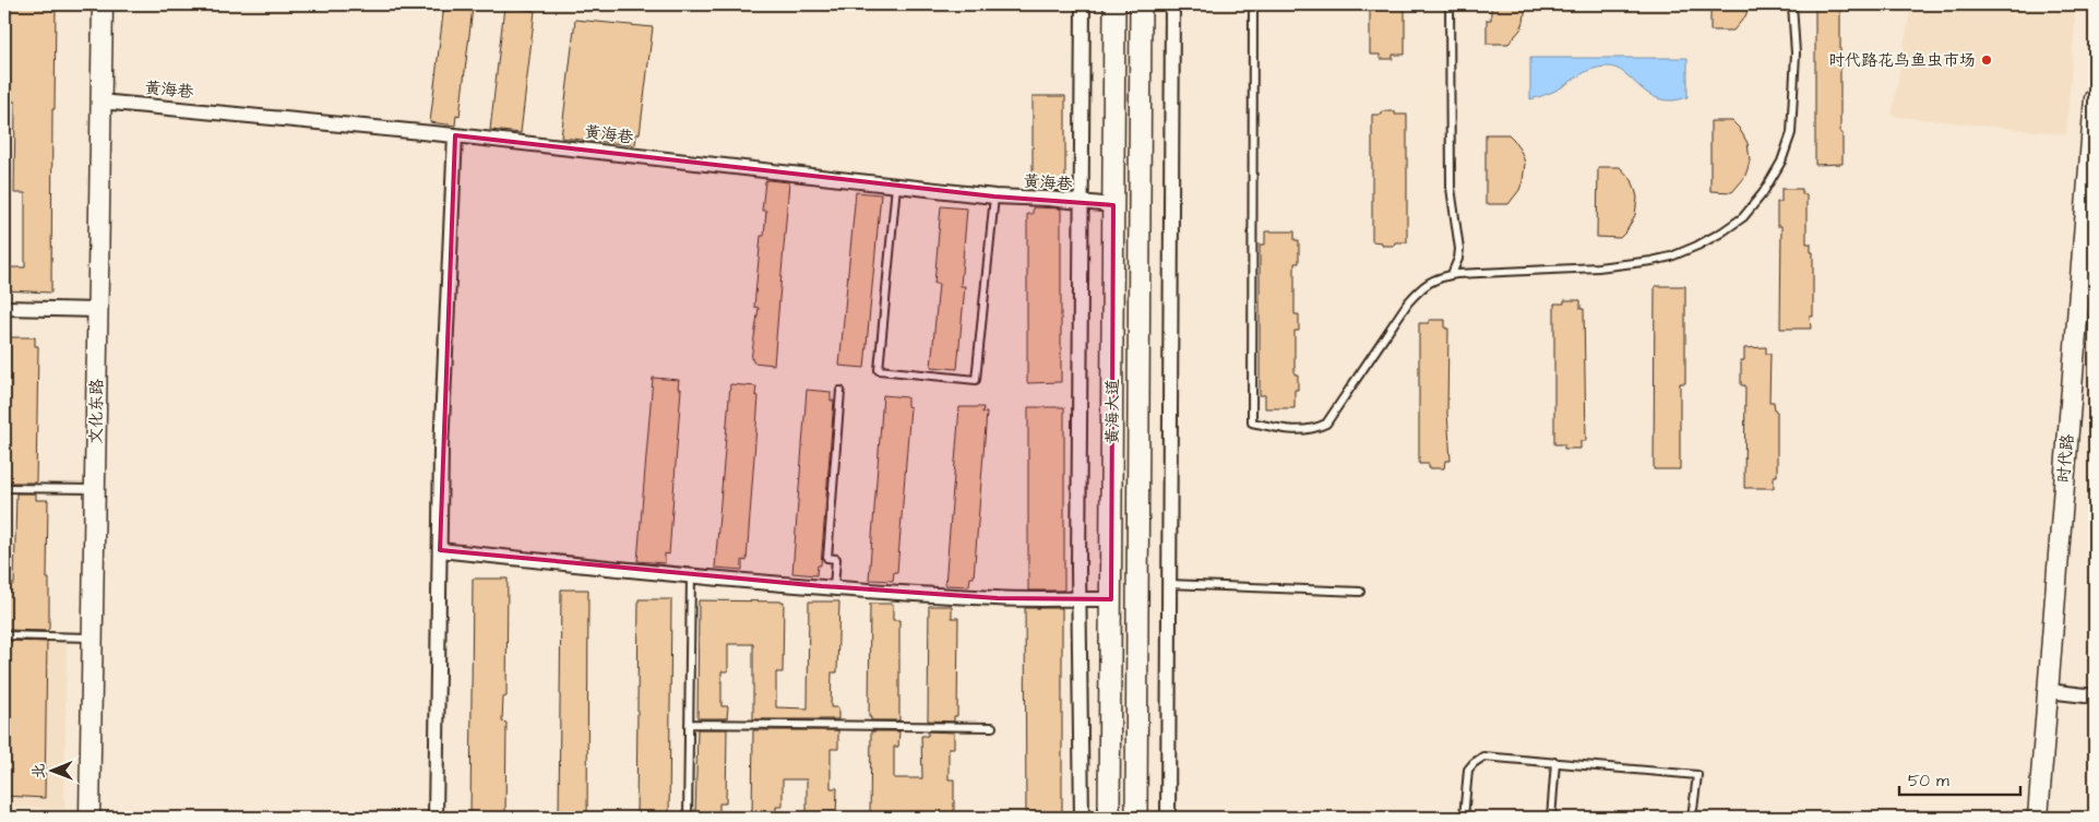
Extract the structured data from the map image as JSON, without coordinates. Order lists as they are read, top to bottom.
{
  "streets": {
    "main road": ["黄海大道"],
    "street": ["黄海巷", "文化东路", "时代路"]
  },
  "crossings": [
    ["黄海巷", "文化东路"],
    ["黄海巷", "黄海大道"]
  ],
  "places": ["时代路花鸟鱼虫市场"],
  "scale_bar": "50 m",
  "north": "left"
}
